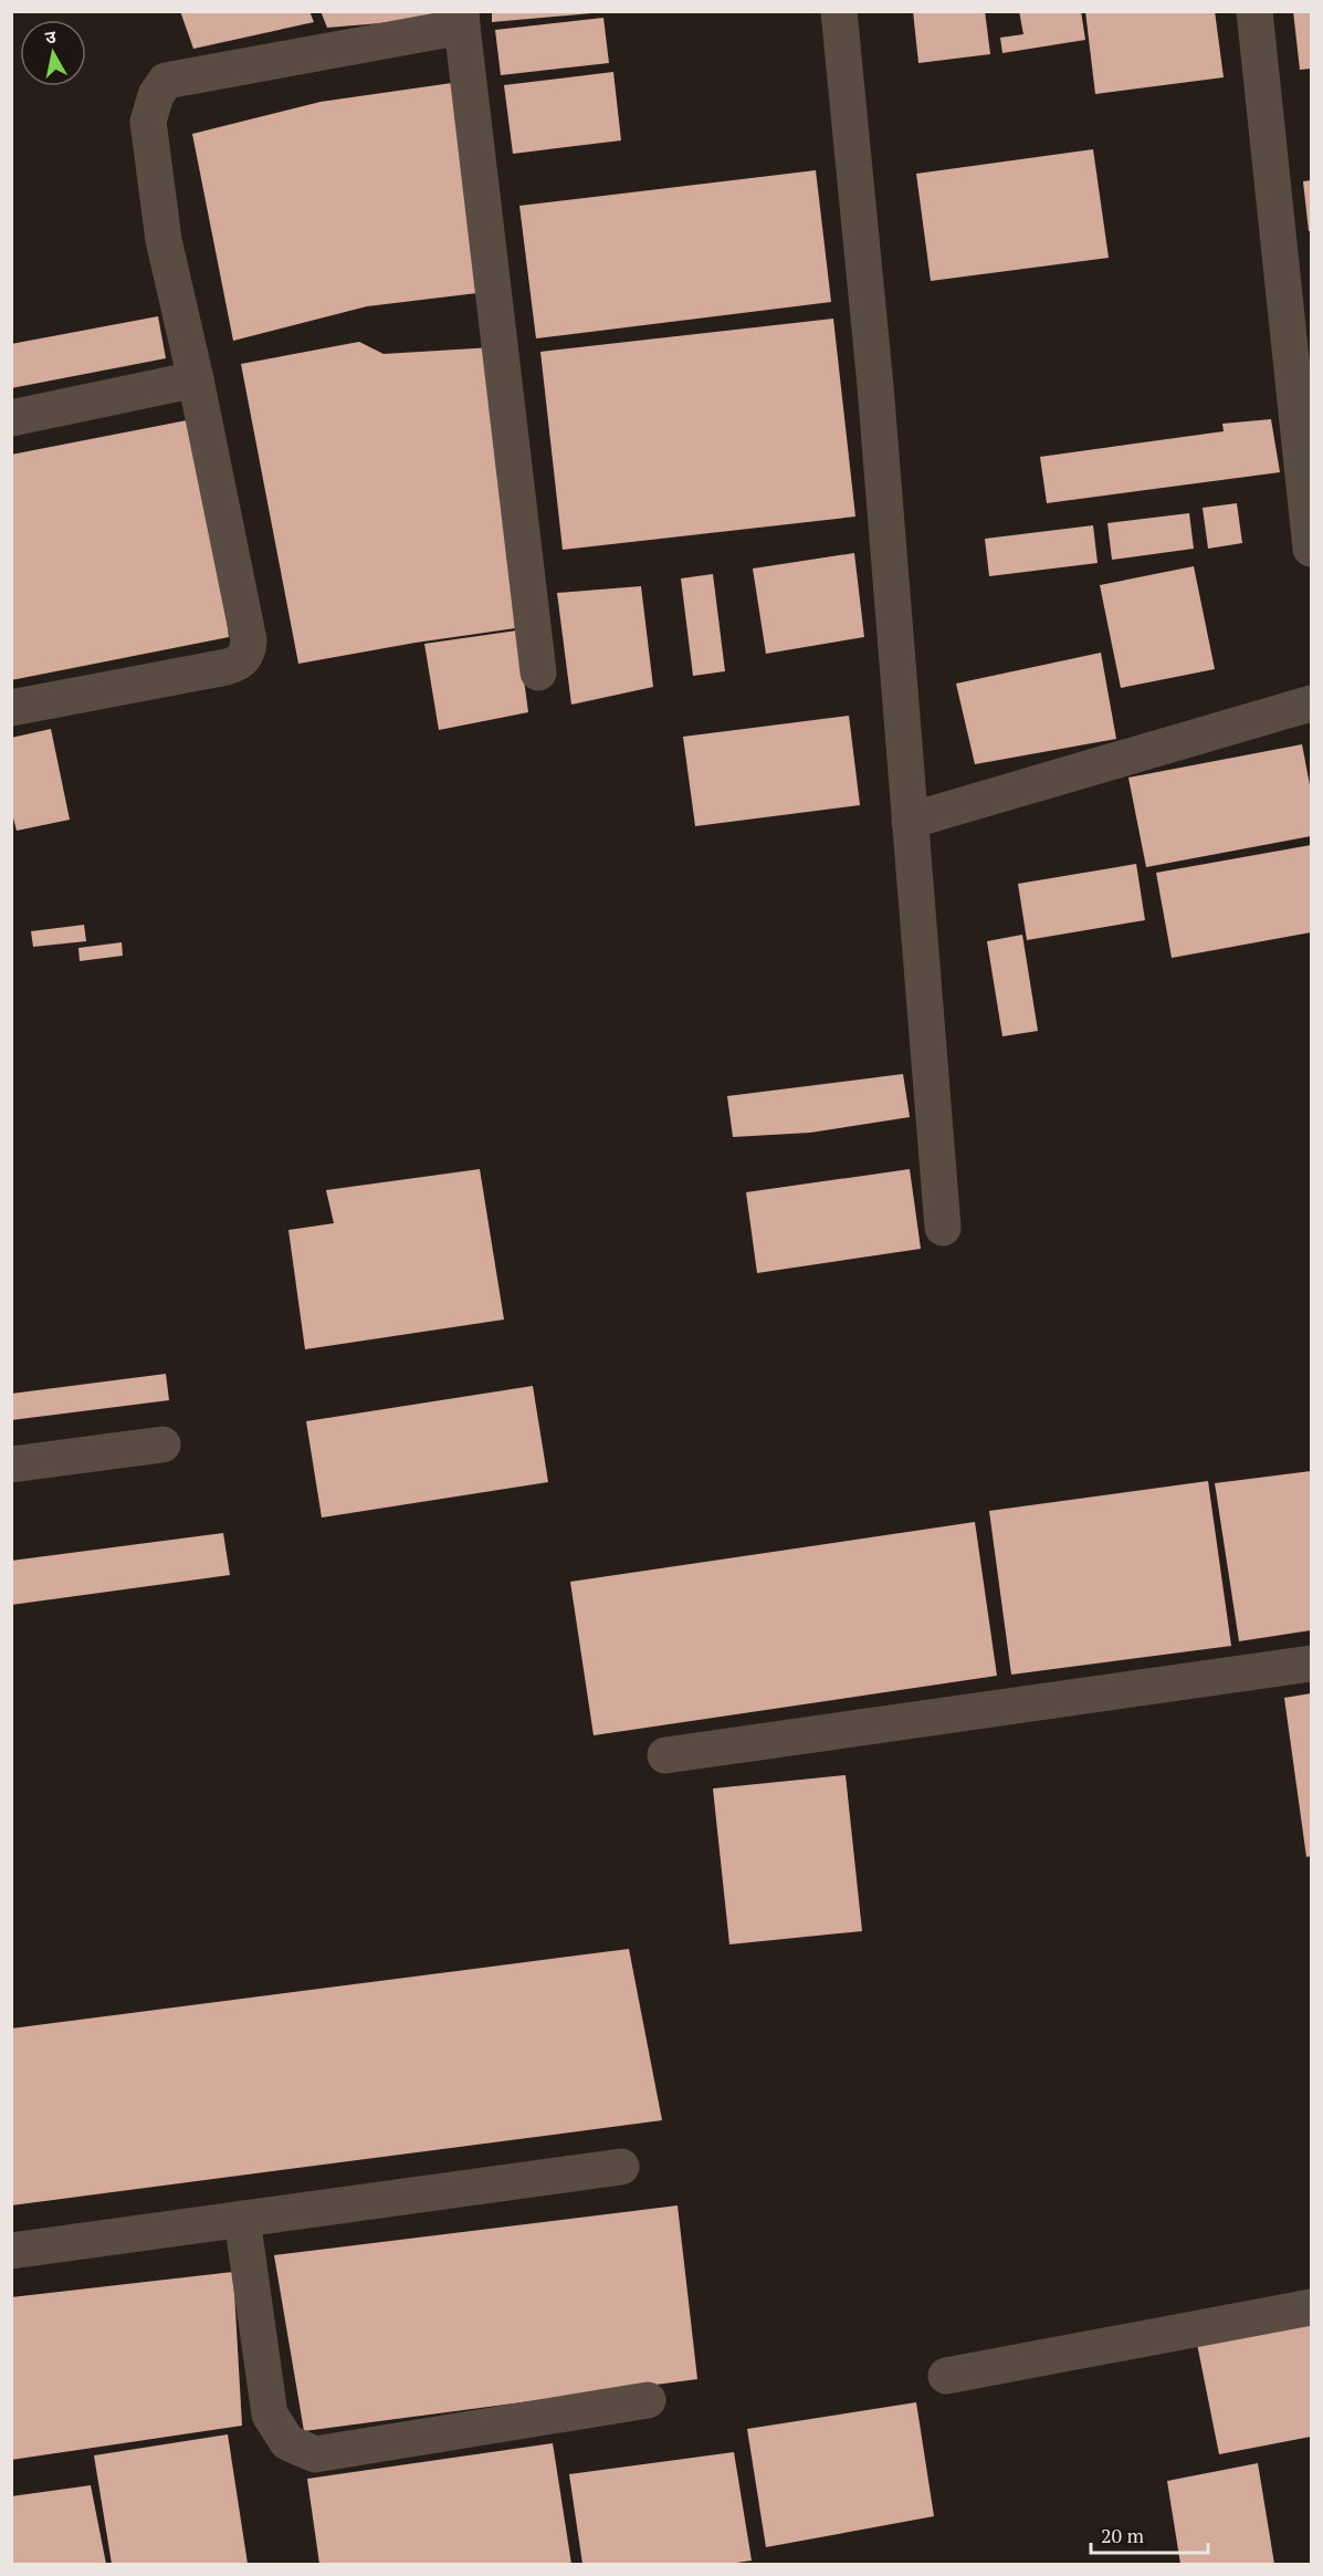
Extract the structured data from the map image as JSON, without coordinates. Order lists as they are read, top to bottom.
{
  "scale_bar": "20 m",
  "north": "top"
}
